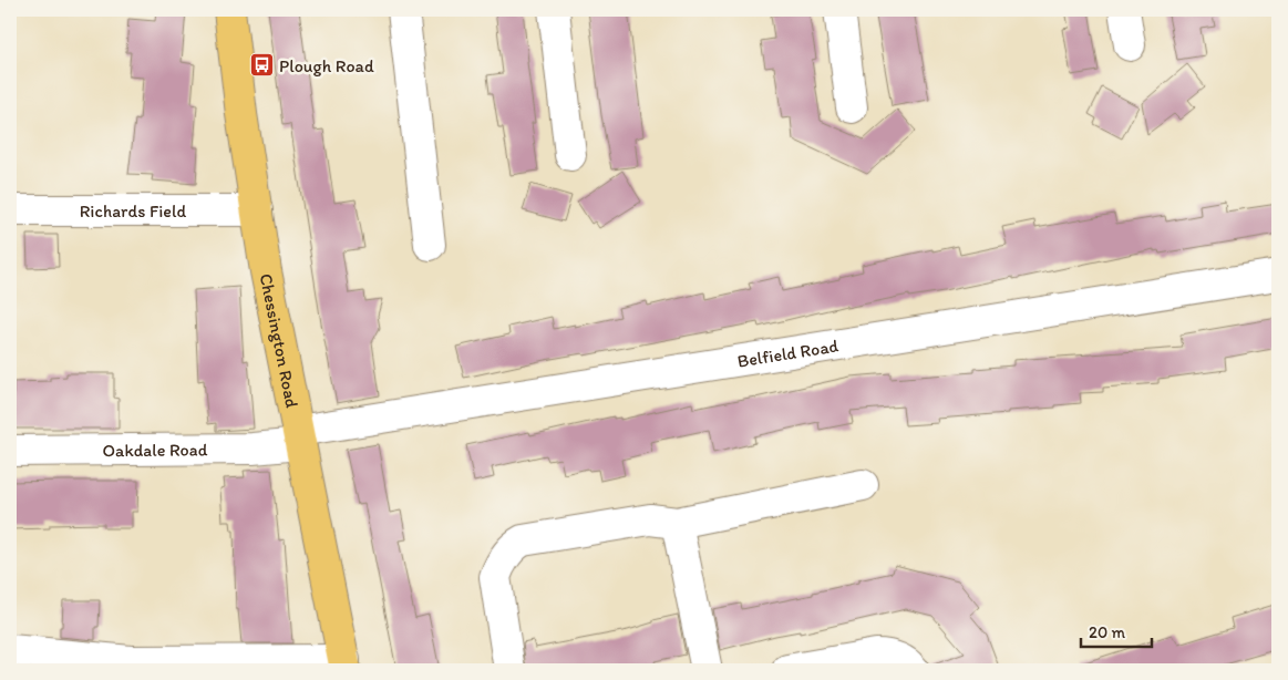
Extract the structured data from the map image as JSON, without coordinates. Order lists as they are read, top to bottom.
{
  "streets": {
    "main road": ["Chessington Road"],
    "street": ["Richards Field", "Belfield Road", "Oakdale Road"]
  },
  "crossings": [
    ["Richards Field", "Chessington Road"],
    ["Chessington Road", "Belfield Road"],
    ["Chessington Road", "Oakdale Road"],
    ["Belfield Road", "Oakdale Road"]
  ],
  "places": {
    "bus stop": ["Plough Road"]
  },
  "scale_bar": "20 m"
}
